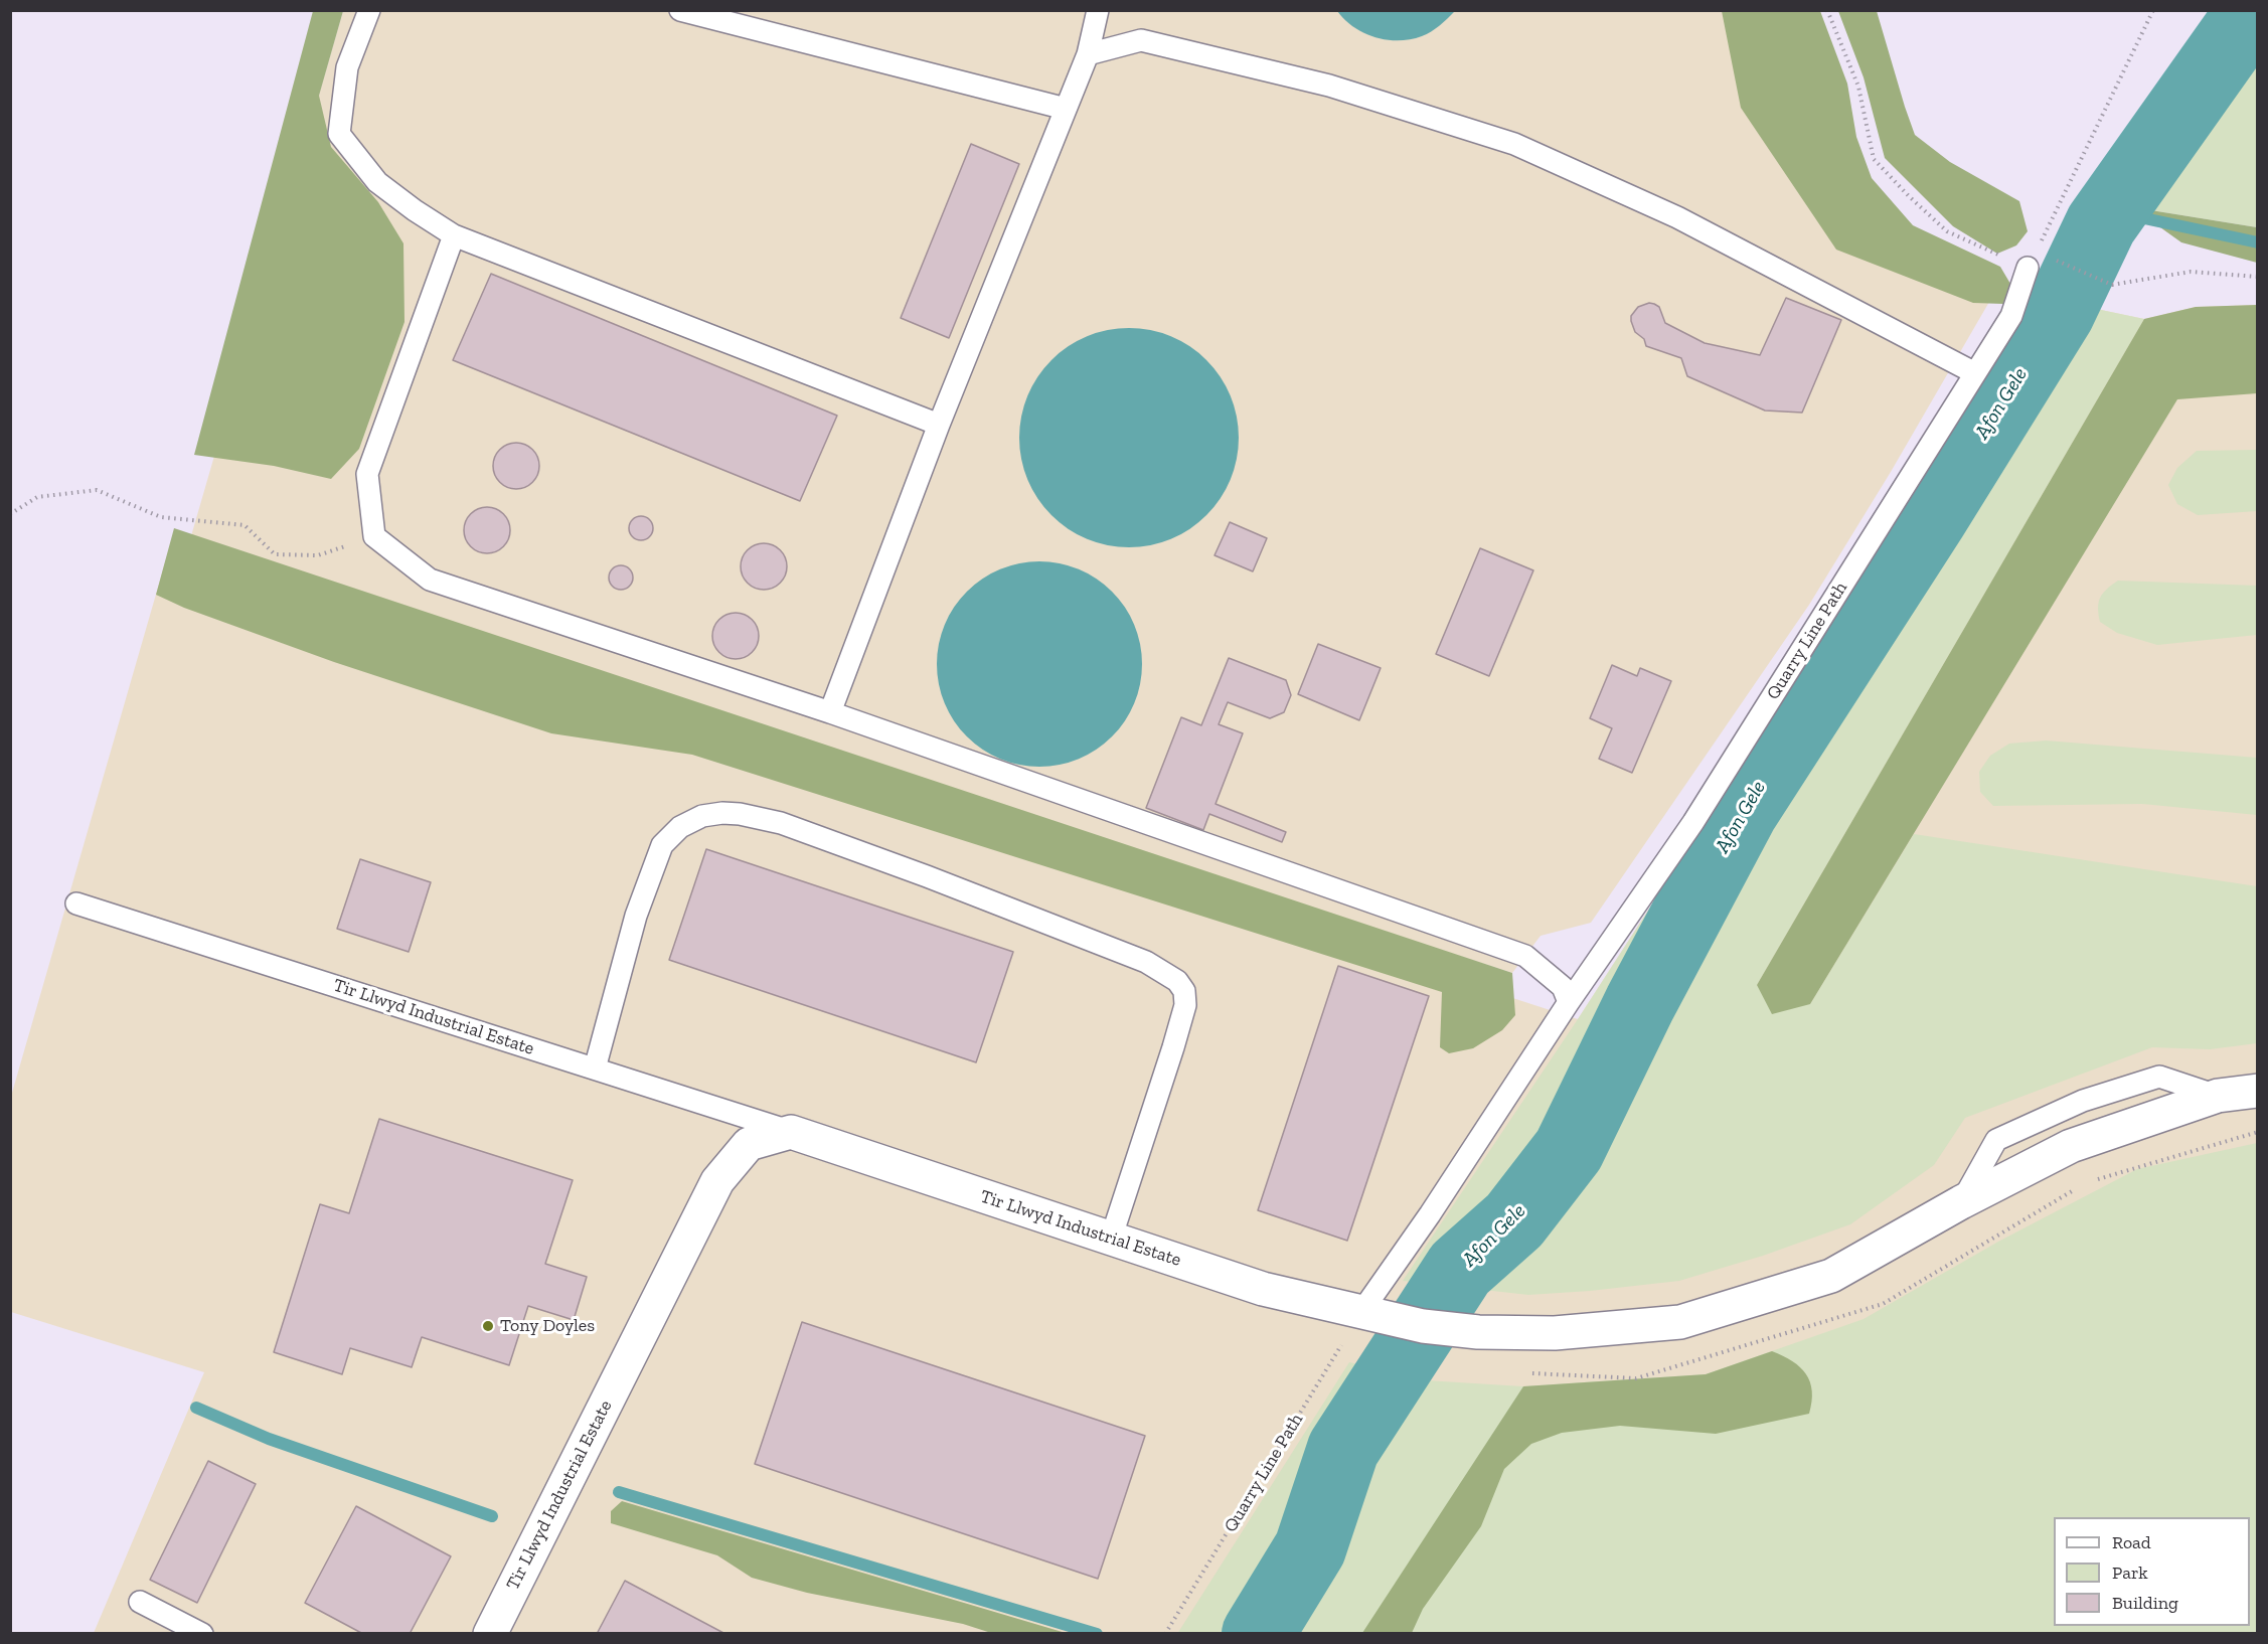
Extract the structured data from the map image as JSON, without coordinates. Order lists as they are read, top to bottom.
{
  "streets": {
    "street": ["Tir Llwyd Industrial Estate"],
    "lane": ["Quarry Line Path"]
  },
  "crossings": [
    ["Quarry Line Path", "Tir Llwyd Industrial Estate"]
  ],
  "water": ["Afon Gele"],
  "places": ["Tony Doyles"],
  "legend": ["Road", "Park", "Building"]
}
